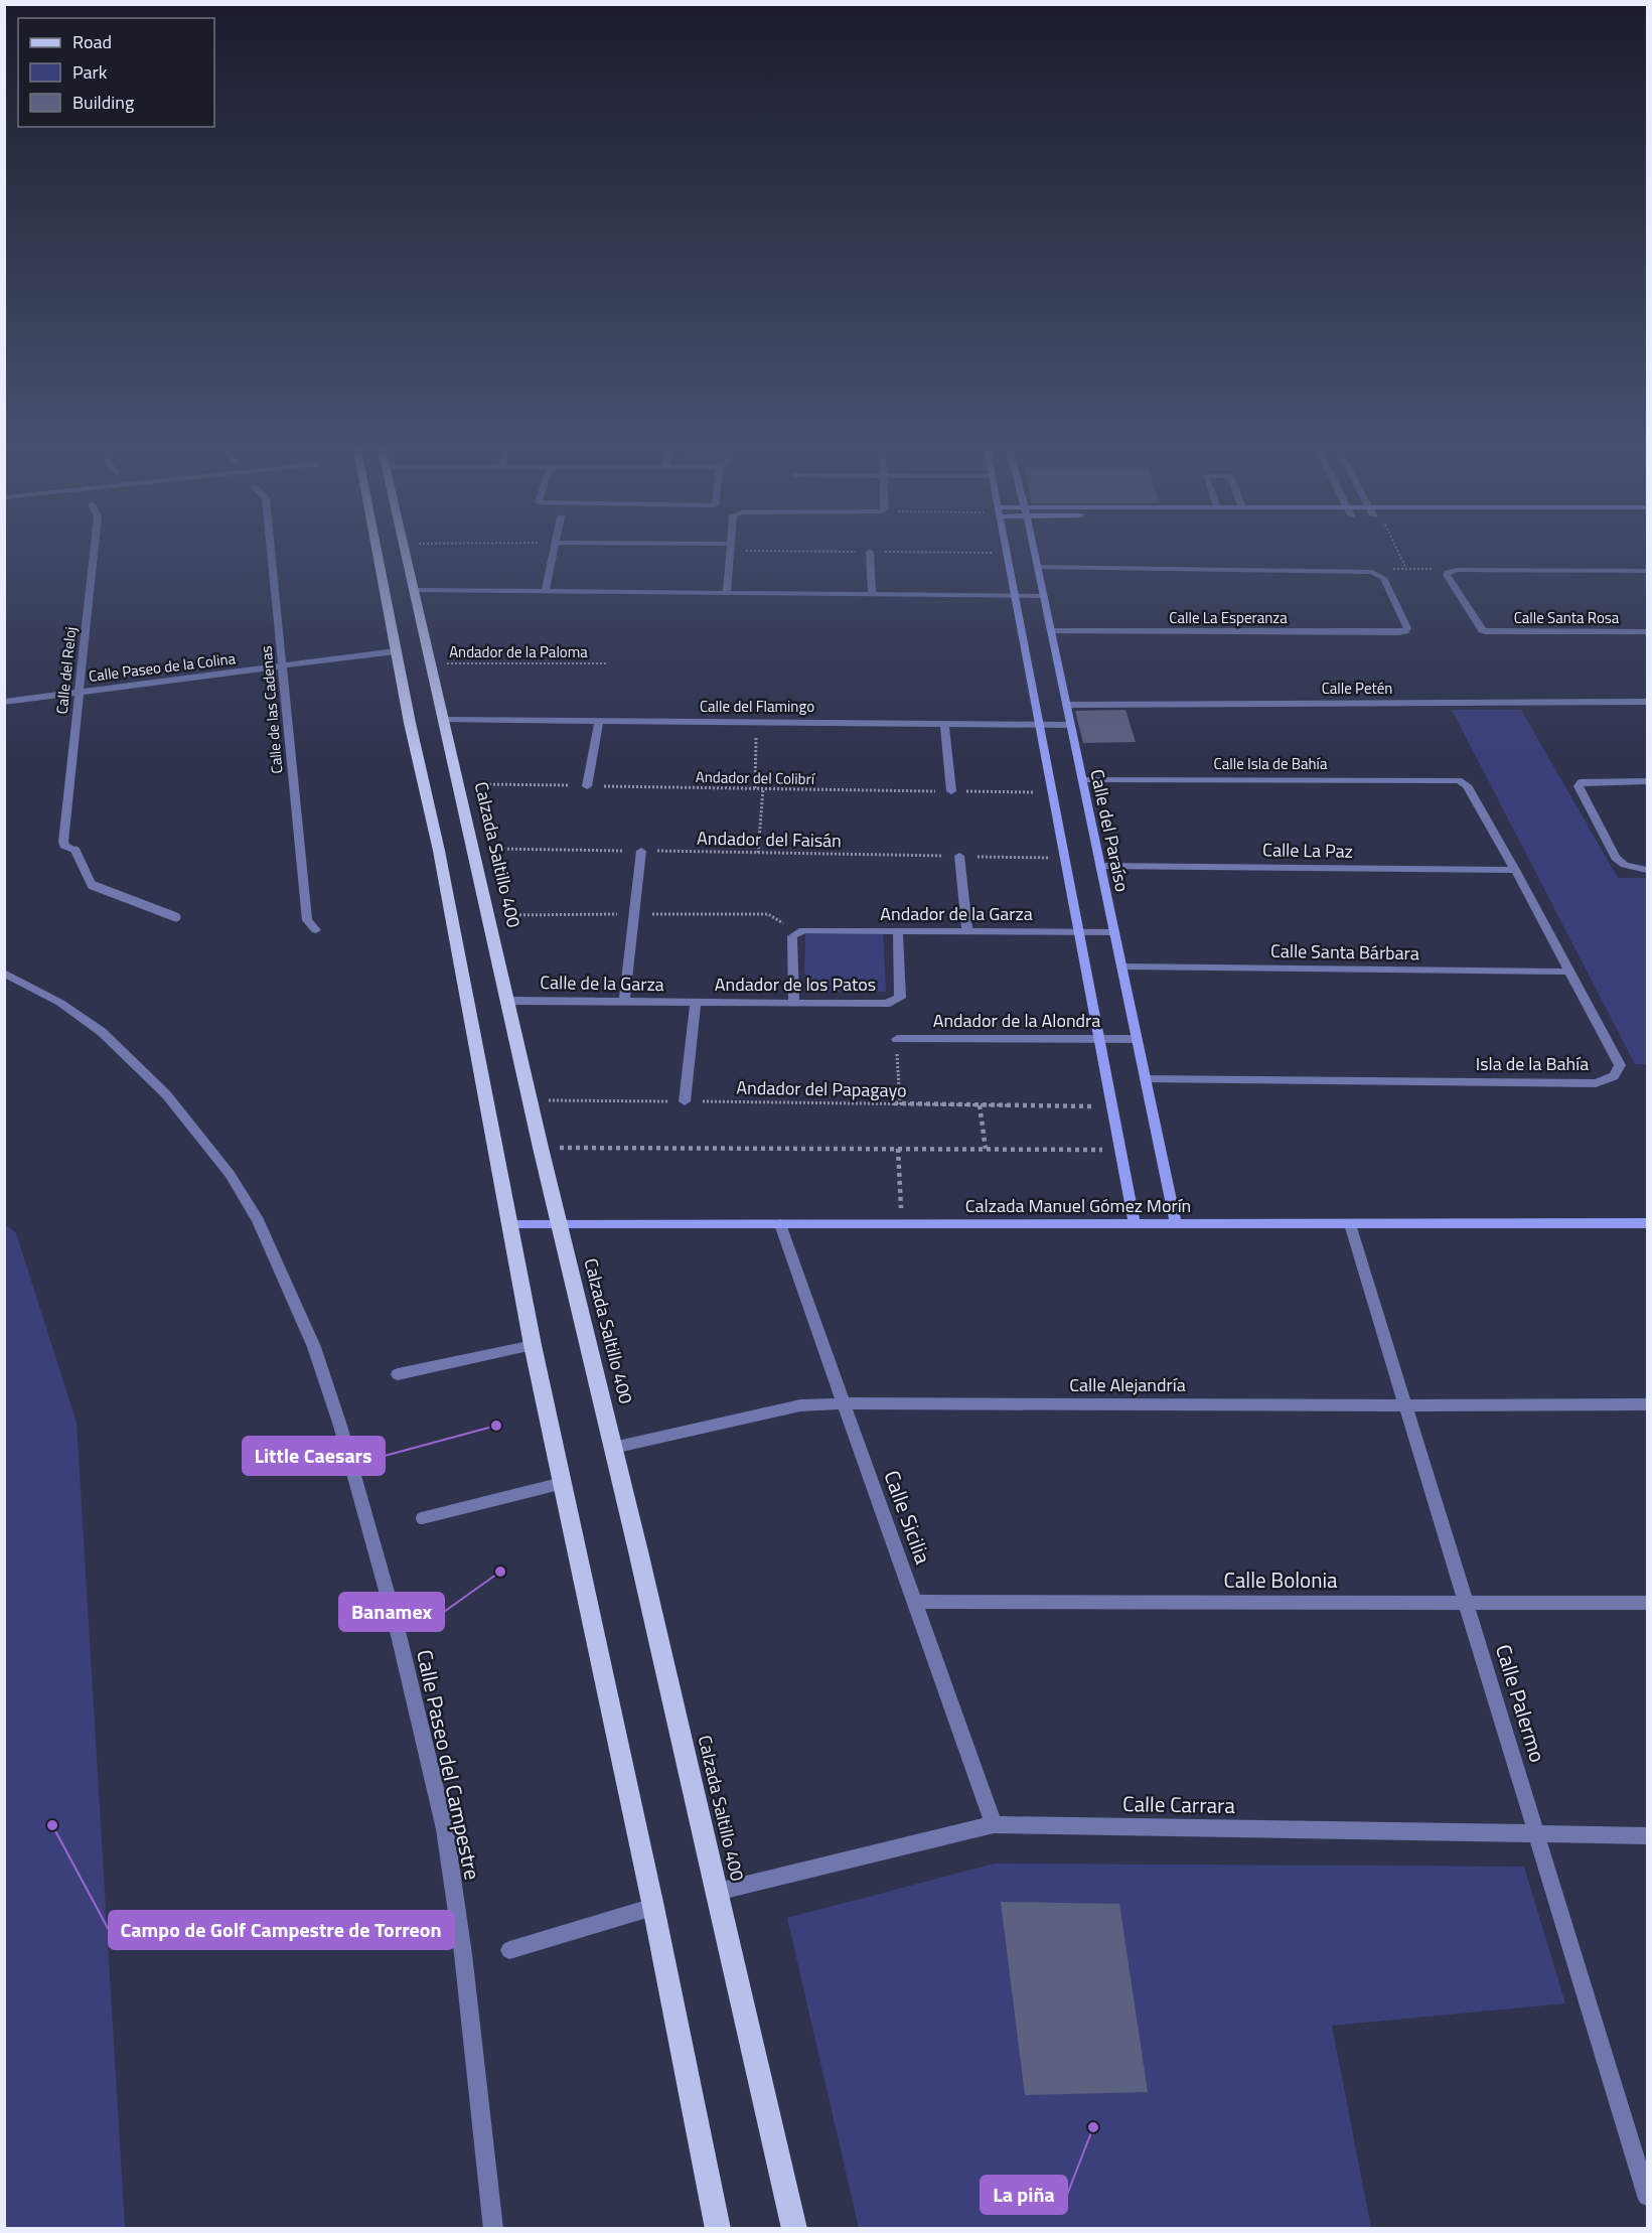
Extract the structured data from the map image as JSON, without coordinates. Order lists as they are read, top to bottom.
{
  "streets": {
    "main road": ["Calzada Saltillo 400"],
    "street": [
      "Calle La Esperanza",
      "Calle Santa Rosa",
      "Calle Paseo de la Colina",
      "Calle del Reloj",
      "Calle Petén",
      "Calle del Flamingo",
      "Calle de las Cadenas",
      "Calle Isla de Bahía",
      "Calle del Paraíso",
      "Calle La Paz",
      "Andador de la Garza",
      "Calle Santa Bárbara",
      "Calle de la Garza",
      "Andador de los Patos",
      "Andador de la Alondra",
      "Isla de la Bahía",
      "Calzada Manuel Gómez Morín",
      "Calle Alejandría",
      "Calle Sicilia",
      "Calle Bolonia",
      "Calle Palermo",
      "Calle Paseo del Campestre",
      "Calle Carrara"
    ],
    "path": [
      "Andador de la Paloma",
      "Andador del Colibrí",
      "Andador del Faisán",
      "Andador del Papagayo"
    ]
  },
  "crossings": [
    ["Calle La Esperanza", "Calle del Paraíso"],
    ["Andador de la Paloma", "Calzada Saltillo 400"],
    ["Calle Paseo de la Colina", "Calle del Reloj"],
    ["Calle Paseo de la Colina", "Calle de las Cadenas"],
    ["Calle Petén", "Calle del Paraíso"],
    ["Calle del Flamingo", "Calle del Paraíso"],
    ["Calle del Flamingo", "Calzada Saltillo 400"],
    ["Calle Isla de Bahía", "Calle del Paraíso"],
    ["Calle Isla de Bahía", "Isla de la Bahía"],
    ["Andador del Colibrí", "Calzada Saltillo 400"],
    ["Calle del Paraíso", "Calle La Paz"],
    ["Calle del Paraíso", "Andador de la Garza"],
    ["Calle del Paraíso", "Calle Santa Bárbara"],
    ["Calle del Paraíso", "Andador de la Alondra"],
    ["Calle del Paraíso", "Isla de la Bahía"],
    ["Calle del Paraíso", "Calzada Manuel Gómez Morín"],
    ["Andador del Faisán", "Calzada Saltillo 400"],
    ["Calle La Paz", "Isla de la Bahía"],
    ["Calzada Saltillo 400", "Calle de la Garza"],
    ["Calzada Saltillo 400", "Andador del Papagayo"],
    ["Calzada Saltillo 400", "Calzada Manuel Gómez Morín"],
    ["Calzada Saltillo 400", "Calle Alejandría"],
    ["Calzada Saltillo 400", "Calle Carrara"],
    ["Andador de la Garza", "Andador de los Patos"],
    ["Calle Santa Bárbara", "Isla de la Bahía"],
    ["Calle de la Garza", "Andador de los Patos"],
    ["Calzada Manuel Gómez Morín", "Calle Sicilia"],
    ["Calzada Manuel Gómez Morín", "Calle Palermo"],
    ["Calle Alejandría", "Calle Sicilia"],
    ["Calle Alejandría", "Calle Palermo"],
    ["Calle Sicilia", "Calle Bolonia"],
    ["Calle Sicilia", "Calle Carrara"],
    ["Calle Bolonia", "Calle Palermo"],
    ["Calle Palermo", "Calle Carrara"]
  ],
  "places": [
    "Little Caesars",
    "Banamex",
    "Campo de Golf Campestre de Torreon",
    "La piña"
  ],
  "legend": ["Road", "Park", "Building"]
}
